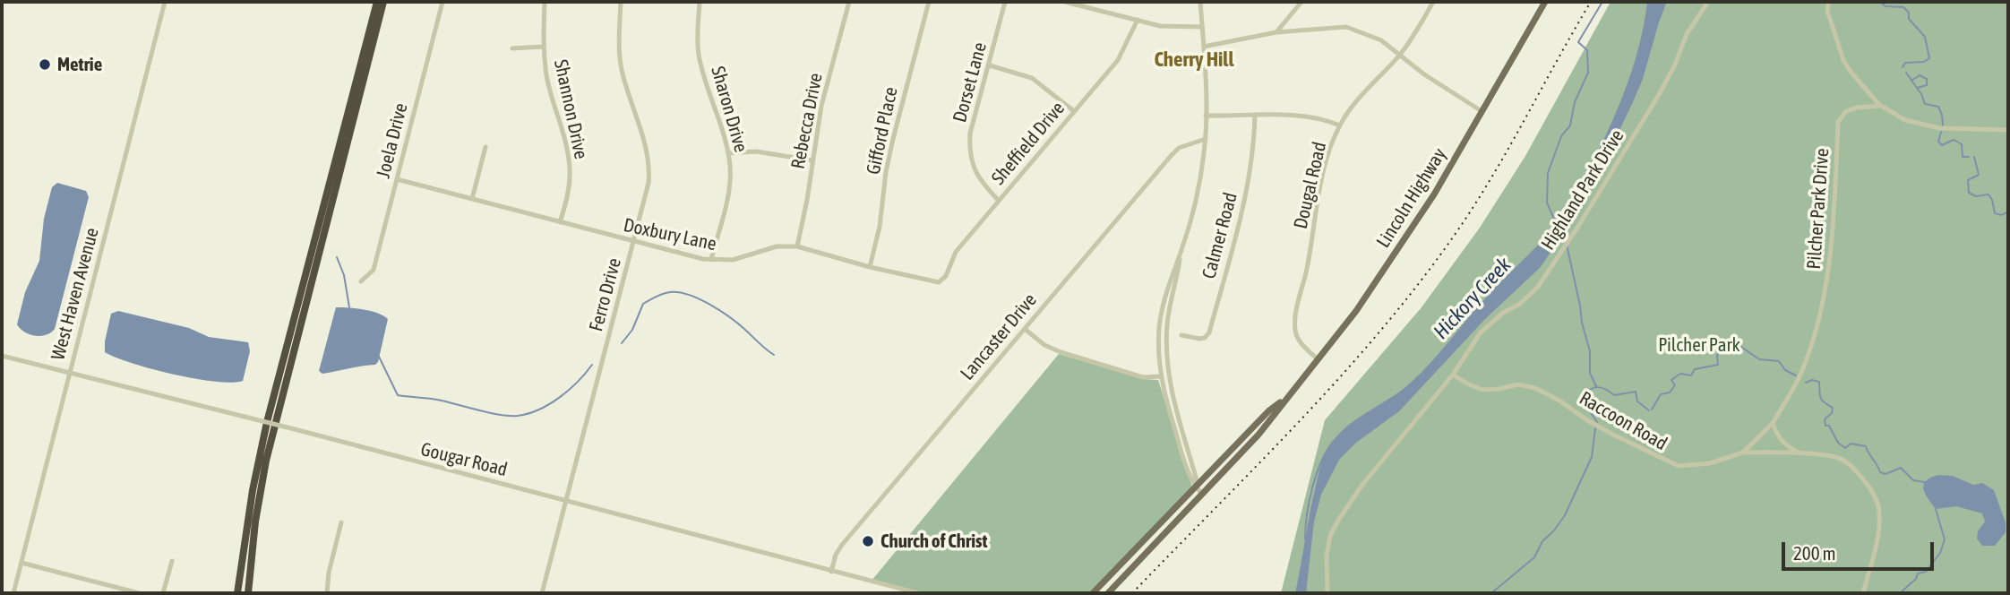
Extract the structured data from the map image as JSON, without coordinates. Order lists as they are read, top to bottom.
{
  "streets": {
    "main road": ["Lincoln Highway"],
    "street": [
      "Dorset Lane",
      "Shannon Drive",
      "Sharon Drive",
      "Rebecca Drive",
      "Gifford Place",
      "Joela Drive",
      "Sheffield Drive",
      "Dougal Road",
      "Highland Park Drive",
      "Pilcher Park Drive",
      "Doxbury Lane",
      "Calmer Road",
      "West Haven Avenue",
      "Ferro Drive",
      "Lancaster Drive",
      "Raccoon Road",
      "Gougar Road"
    ]
  },
  "crossings": [
    ["Dorset Lane", "Sheffield Drive"],
    ["Shannon Drive", "Doxbury Lane"],
    ["Sharon Drive", "Doxbury Lane"],
    ["Rebecca Drive", "Doxbury Lane"],
    ["Gifford Place", "Doxbury Lane"],
    ["Joela Drive", "Doxbury Lane"],
    ["Sheffield Drive", "Doxbury Lane"],
    ["Dougal Road", "Lincoln Highway"],
    ["Highland Park Drive", "Raccoon Road"],
    ["Pilcher Park Drive", "Raccoon Road"],
    ["Doxbury Lane", "Ferro Drive"],
    ["West Haven Avenue", "Gougar Road"],
    ["Ferro Drive", "Gougar Road"],
    ["Lancaster Drive", "Gougar Road"]
  ],
  "districts": ["Cherry Hill"],
  "water": ["Hickory Creek"],
  "parks": ["Pilcher Park"],
  "places": ["Metrie", "Church of Christ"],
  "scale_bar": "200 m"
}
